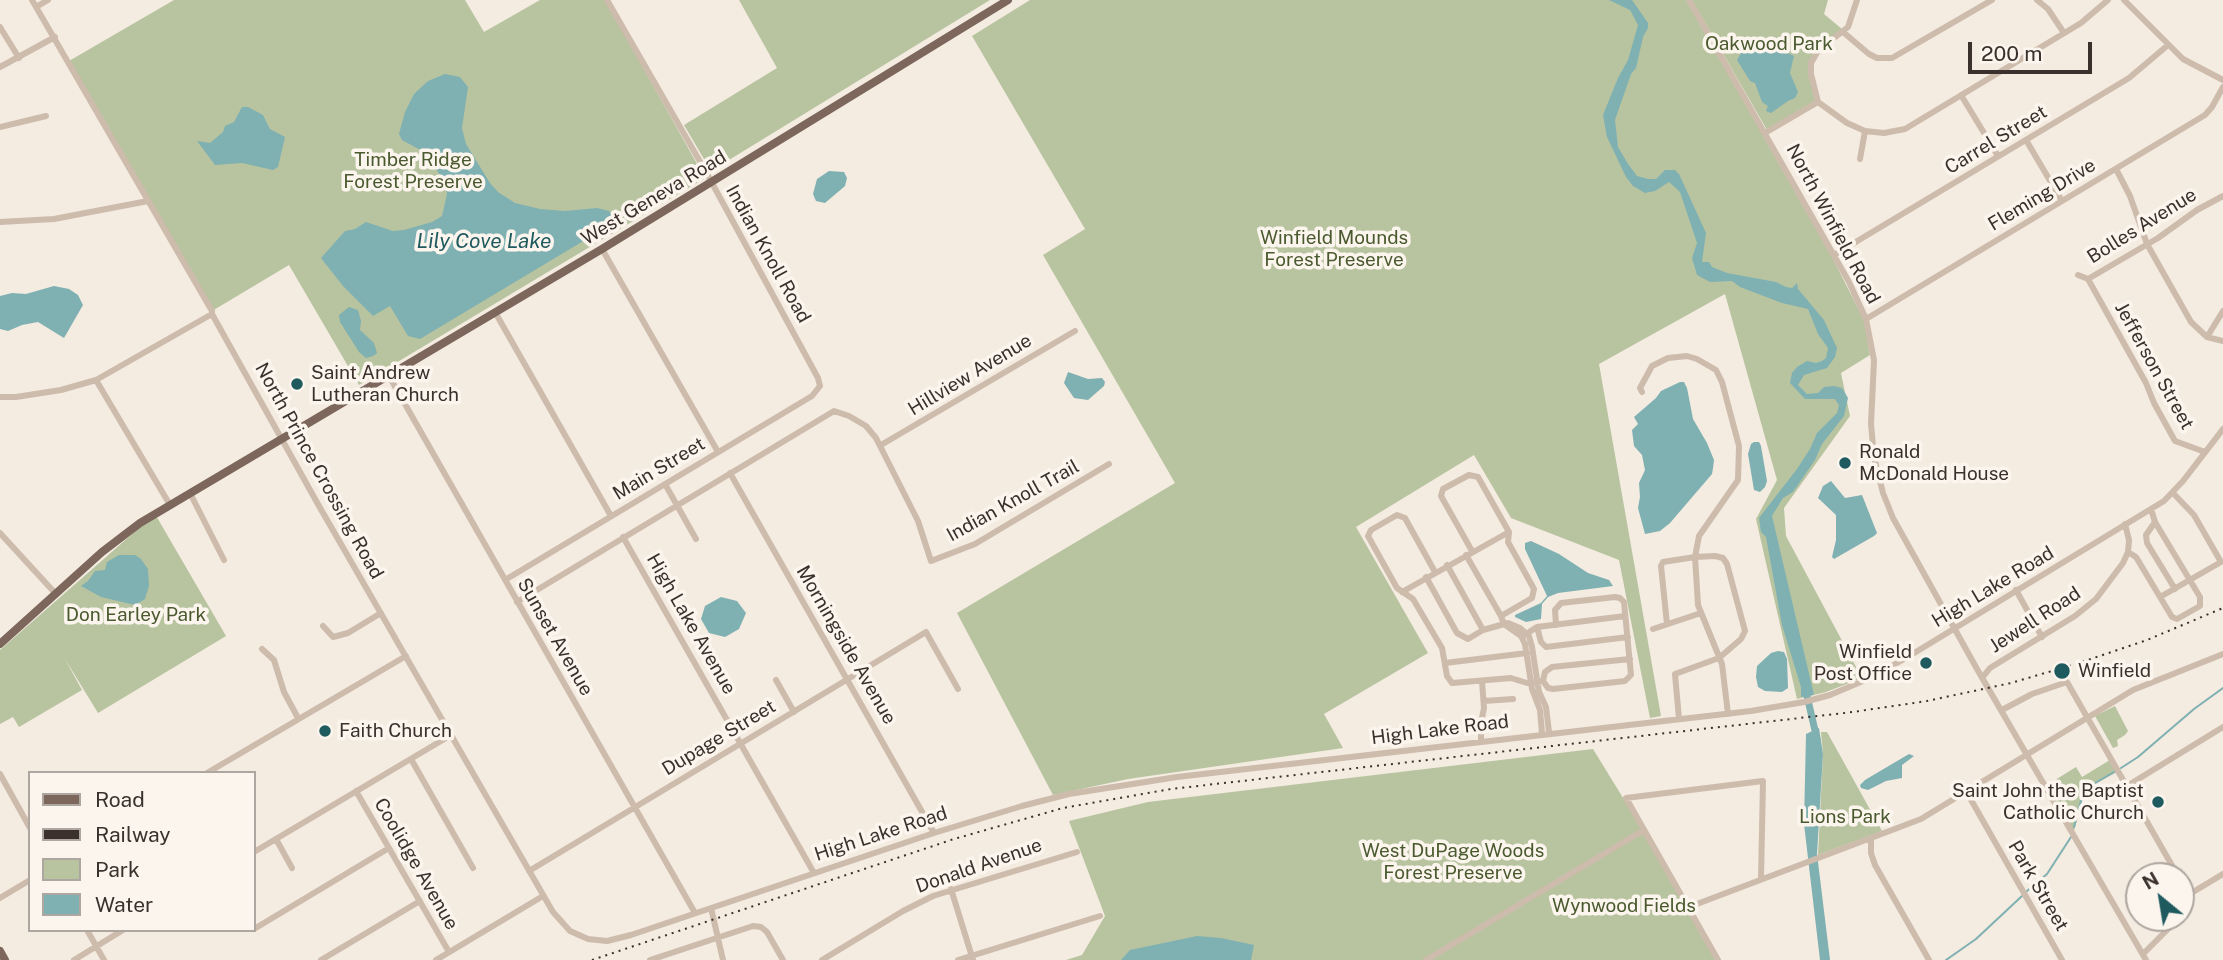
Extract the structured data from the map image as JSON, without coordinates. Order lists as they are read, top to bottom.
{
  "streets": {
    "main road": ["West Geneva Road"],
    "street": [
      "Carrel Street",
      "Fleming Drive",
      "North Winfield Road",
      "Bolles Avenue",
      "Indian Knoll Road",
      "Jefferson Street",
      "Hillview Avenue",
      "Main Street",
      "North Prince Crossing Road",
      "Indian Knoll Trail",
      "High Lake Road",
      "Jewell Road",
      "High Lake Avenue",
      "Sunset Avenue",
      "Morningside Avenue",
      "Dupage Street",
      "Coolidge Avenue",
      "Donald Avenue",
      "Park Street"
    ]
  },
  "crossings": [
    ["Carrel Street", "North Winfield Road"],
    ["Fleming Drive", "North Winfield Road"],
    ["West Geneva Road", "Indian Knoll Road"],
    ["West Geneva Road", "North Prince Crossing Road"],
    ["West Geneva Road", "Sunset Avenue"],
    ["North Winfield Road", "High Lake Road"],
    ["North Winfield Road", "Jewell Road"],
    ["Bolles Avenue", "Jefferson Street"],
    ["Indian Knoll Road", "Main Street"],
    ["Jefferson Street", "High Lake Road"],
    ["Hillview Avenue", "Main Street"],
    ["Hillview Avenue", "Indian Knoll Trail"],
    ["Main Street", "Indian Knoll Trail"],
    ["Main Street", "High Lake Avenue"],
    ["Main Street", "Sunset Avenue"],
    ["Main Street", "Morningside Avenue"],
    ["North Prince Crossing Road", "High Lake Road"],
    ["North Prince Crossing Road", "Dupage Street"],
    ["High Lake Road", "High Lake Avenue"],
    ["High Lake Road", "Sunset Avenue"],
    ["High Lake Road", "Morningside Avenue"],
    ["High Lake Avenue", "Dupage Street"],
    ["Sunset Avenue", "Dupage Street"],
    ["Morningside Avenue", "Dupage Street"]
  ],
  "water": ["Lily Cove Lake"],
  "parks": [
    "Oakwood Park",
    "Timber Ridge Forest Preserve",
    "Winfield Mounds Forest Preserve",
    "Don Earley Park",
    "Lions Park",
    "West DuPage Woods Forest Preserve",
    "Wynwood Fields"
  ],
  "places": [
    "Saint Andrew Lutheran Church",
    "Ronald McDonald House",
    "Winfield Post Office",
    "Winfield",
    "Faith Church",
    "Saint John the Baptist Catholic Church"
  ],
  "legend": [
    "Road",
    "Railway",
    "Park",
    "Water"
  ],
  "scale_bar": "200 m",
  "north": "top left"
}
